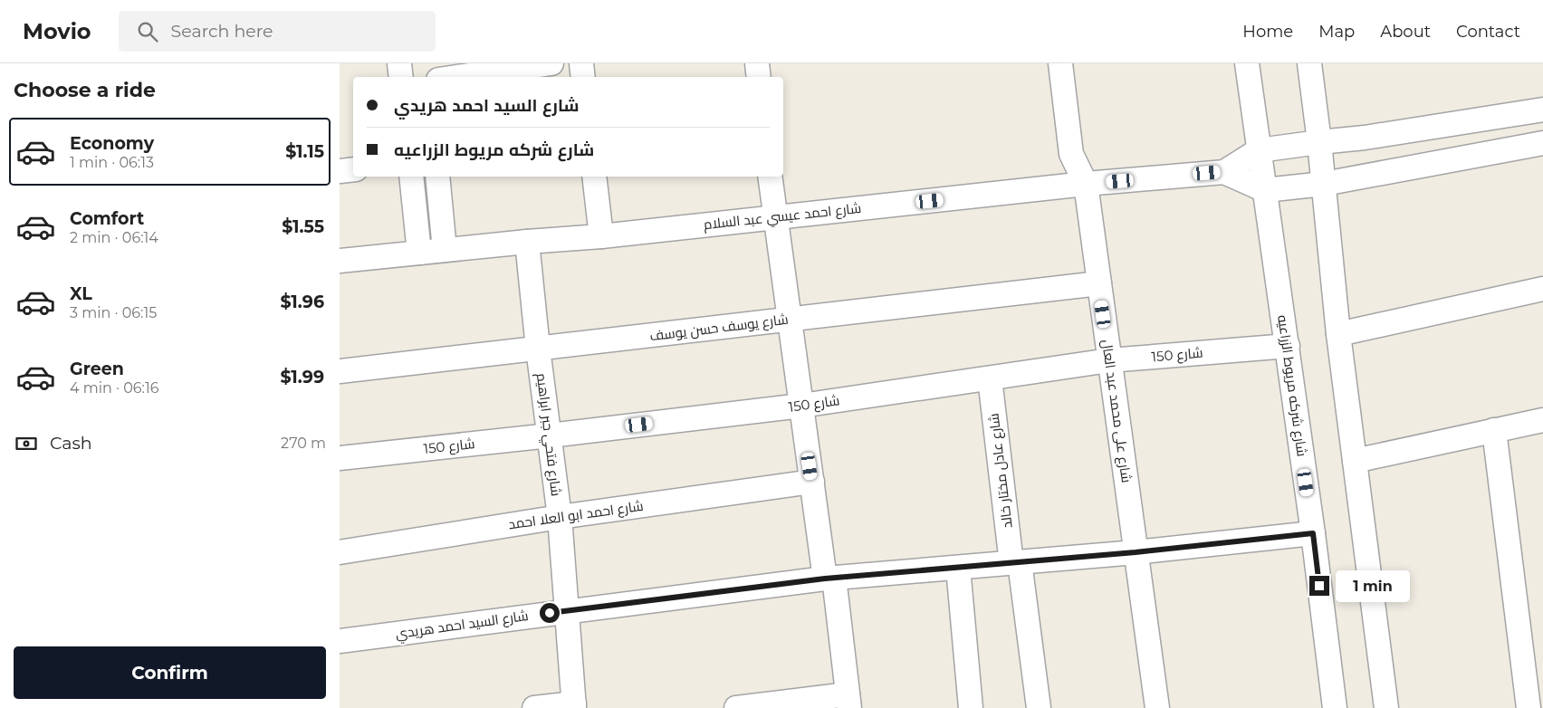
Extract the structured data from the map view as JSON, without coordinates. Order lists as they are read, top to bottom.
{
  "streets": {
    "street": [
      "شارع احمد عيسي عبد السلام",
      "شارع يوسف حسن يوسف",
      "شارع 150",
      "شارع شركه مريوط الزراعيه",
      "شارع على محمد عبد العال",
      "شارع فتحي جبر ابراهيم",
      "شارع عادل مختار خالد",
      "شارع احمد ابو العلا احمد",
      "شارع السيد احمد هريدي"
    ]
  },
  "crossings": [
    ["شارع احمد عيسي عبد السلام", "شارع على محمد عبد العال"],
    ["شارع احمد عيسي عبد السلام", "شارع فتحي جبر ابراهيم"],
    ["شارع يوسف حسن يوسف", "شارع على محمد عبد العال"],
    ["شارع يوسف حسن يوسف", "شارع فتحي جبر ابراهيم"],
    ["شارع 150", "شارع شركه مريوط الزراعيه"],
    ["شارع 150", "شارع على محمد عبد العال"],
    ["شارع 150", "شارع فتحي جبر ابراهيم"],
    ["شارع 150", "شارع عادل مختار خالد"],
    ["شارع شركه مريوط الزراعيه", "شارع السيد احمد هريدي"],
    ["شارع على محمد عبد العال", "شارع السيد احمد هريدي"],
    ["شارع فتحي جبر ابراهيم", "شارع احمد ابو العلا احمد"],
    ["شارع فتحي جبر ابراهيم", "شارع السيد احمد هريدي"],
    ["شارع عادل مختار خالد", "شارع السيد احمد هريدي"]
  ],
  "page": {
    "header": "Movio",
    "search": "Search here",
    "nav": [
      "Home",
      "Map",
      "About",
      "Contact"
    ],
    "heading": "Choose a ride",
    "banner": ["شارع السيد احمد هريدي", "شارع شركه مريوط الزراعيه"],
    "list": [
      {
        "name": "Economy",
        "note": "1 min · 06:13",
        "value": "$1.15"
      },
      {
        "name": "Comfort",
        "note": "2 min · 06:14",
        "value": "$1.55"
      },
      {
        "name": "XL",
        "note": "3 min · 06:15",
        "value": "$1.96"
      },
      {
        "name": "Green",
        "note": "4 min · 06:16",
        "value": "$1.99"
      }
    ],
    "pay": ["Cash", "270 m"],
    "bubble": "1 min",
    "buttons": "Confirm"
  }
}
